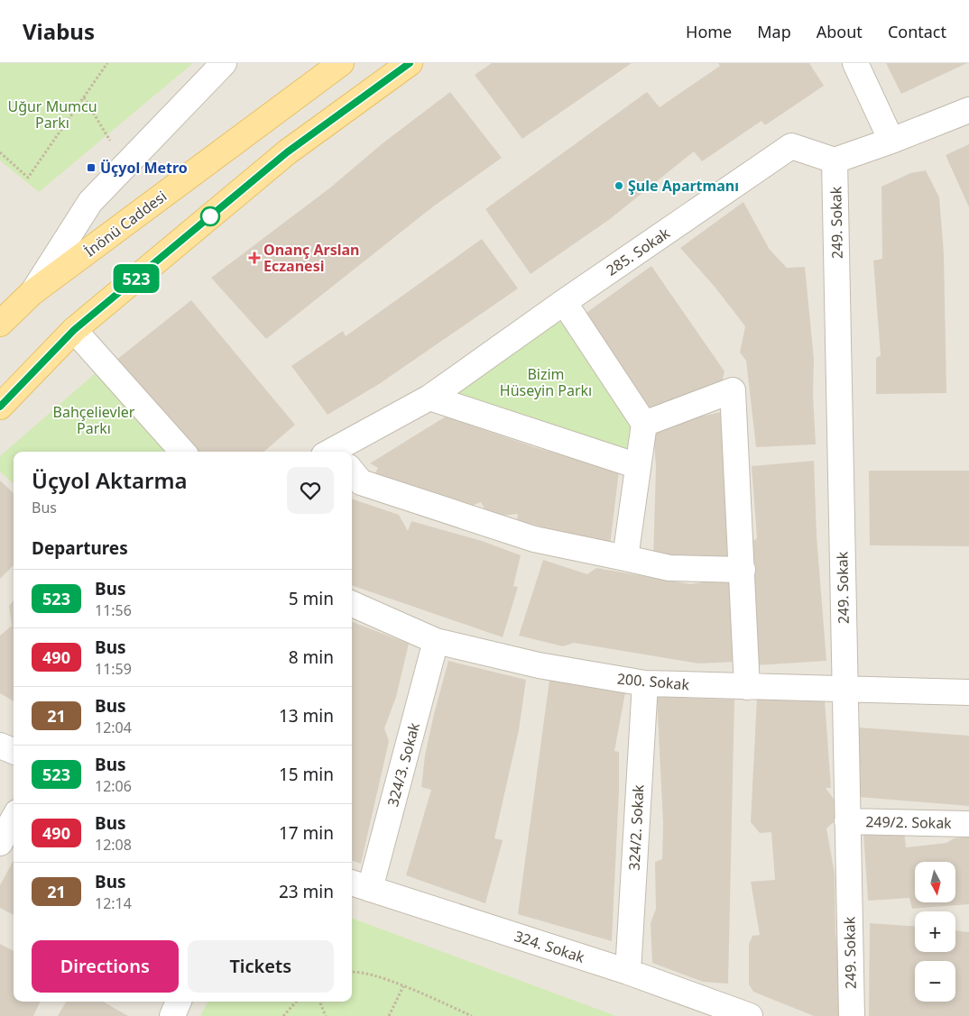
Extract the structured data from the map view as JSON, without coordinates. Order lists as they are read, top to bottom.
{
  "streets": {
    "main road": ["İnönü Caddesi"],
    "street": [
      "249. Sokak",
      "285. Sokak",
      "200. Sokak",
      "324/3. Sokak",
      "249/2. Sokak",
      "324/2. Sokak",
      "324. Sokak"
    ]
  },
  "crossings": [
    ["249. Sokak", "285. Sokak"],
    ["249. Sokak", "200. Sokak"],
    ["249. Sokak", "249/2. Sokak"],
    ["200. Sokak", "324/3. Sokak"],
    ["200. Sokak", "324/2. Sokak"],
    ["324/3. Sokak", "324. Sokak"],
    ["324/2. Sokak", "324. Sokak"]
  ],
  "parks": ["Uğur Mumcu Parkı", "Bizim Hüseyin Parkı", "Bahçelievler Parkı"],
  "places": {
    "transit": ["Üçyol Metro"],
    "other": ["Şule Apartmanı"],
    "health": ["Onanç Arslan Eczanesi"]
  },
  "lines": ["bus line 523"],
  "north": "bottom",
  "page": {
    "header": "Viabus",
    "nav": [
      "Home",
      "Map",
      "About",
      "Contact"
    ],
    "on_map": "523",
    "heading": [
      ["Üçyol Aktarma", "Bus"],
      "Departures"
    ],
    "list": [
      {
        "mark": "523",
        "name": "Bus",
        "note": "11:56",
        "value": "5 min"
      },
      {
        "mark": "490",
        "name": "Bus",
        "note": "11:59",
        "value": "8 min"
      },
      {
        "mark": "21",
        "name": "Bus",
        "note": "12:04",
        "value": "13 min"
      },
      {
        "mark": "523",
        "name": "Bus",
        "note": "12:06",
        "value": "15 min"
      },
      {
        "mark": "490",
        "name": "Bus",
        "note": "12:08",
        "value": "17 min"
      },
      {
        "mark": "21",
        "name": "Bus",
        "note": "12:14",
        "value": "23 min"
      }
    ],
    "map_buttons": ["+", "−"],
    "buttons": ["Directions", "Tickets"]
  }
}
